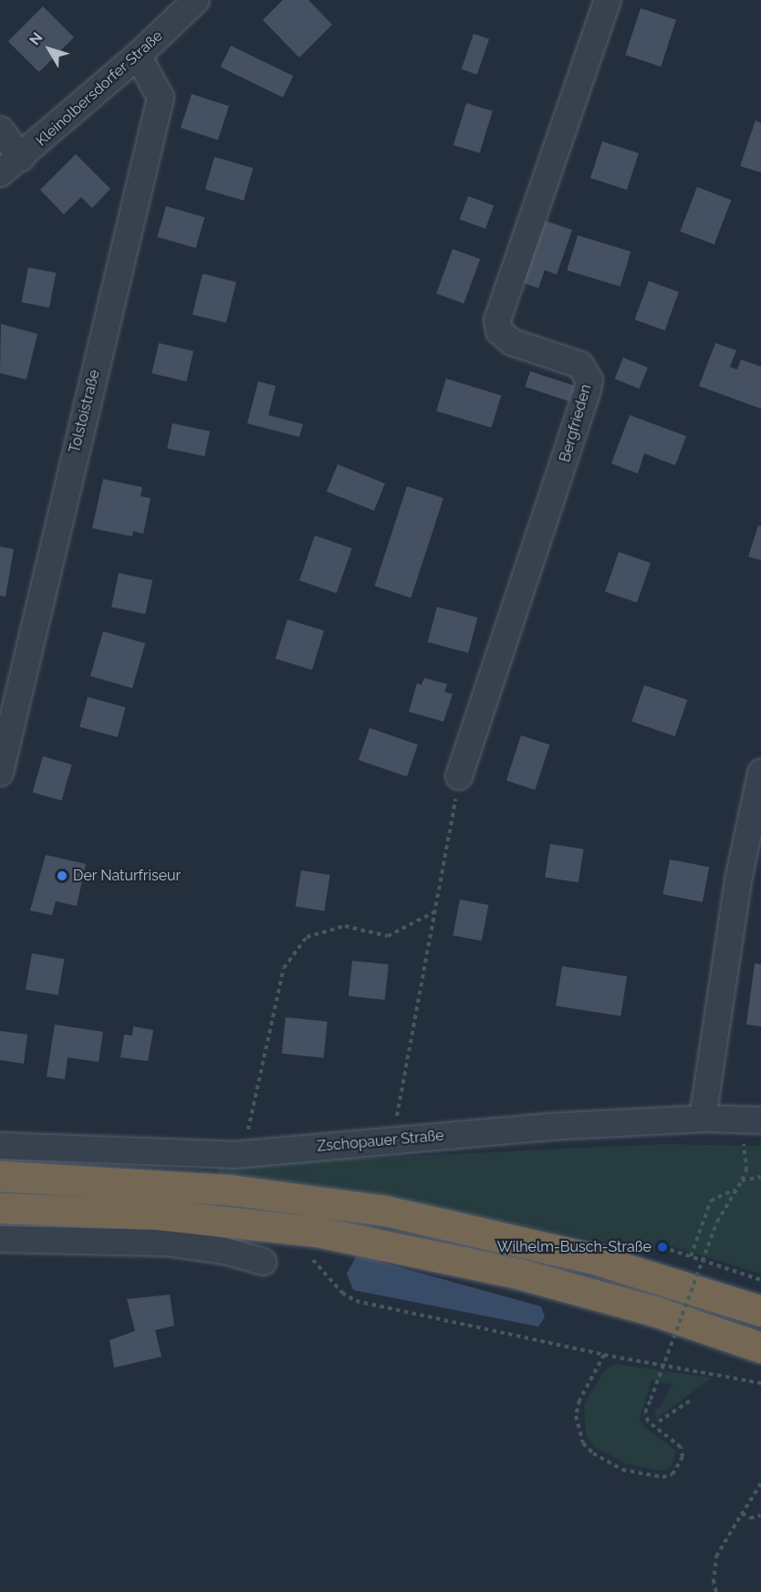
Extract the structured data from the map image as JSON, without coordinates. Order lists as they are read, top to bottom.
{
  "streets": {
    "street": [
      "Kleinolbersdorfer Straße",
      "Tolstoistraße",
      "Bergfrieden",
      "Zschopauer Straße"
    ]
  },
  "crossings": [
    ["Kleinolbersdorfer Straße", "Tolstoistraße"]
  ],
  "places": ["Der Naturfriseur", "Wilhelm-Busch-Straße"],
  "north": "top left"
}
